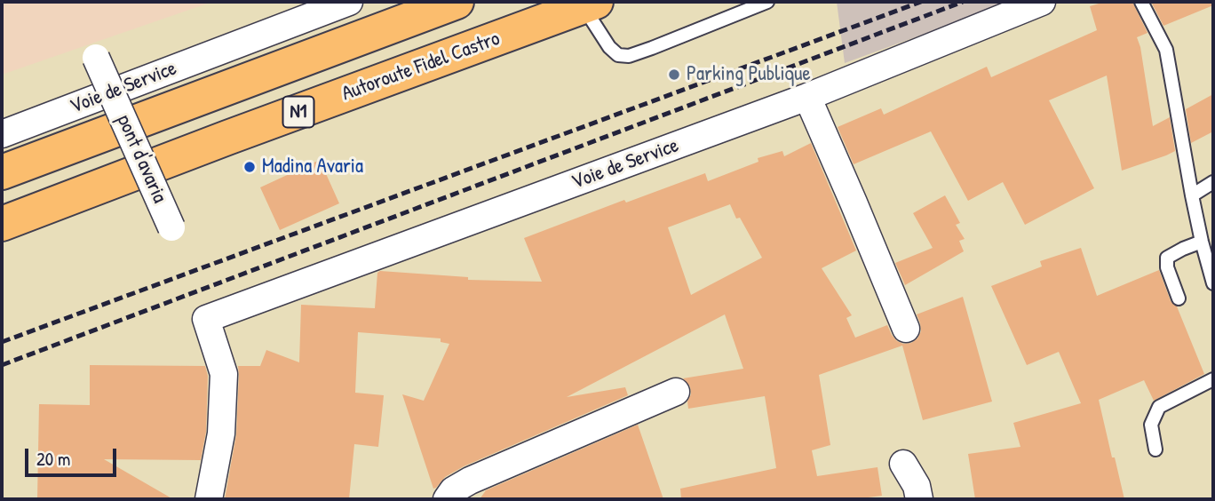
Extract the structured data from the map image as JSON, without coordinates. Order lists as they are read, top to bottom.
{
  "streets": {
    "highway": ["Autoroute Fidel Castro", "N1"],
    "street": ["Voie de Service", "pont d'avaria"]
  },
  "places": ["Parking Publique", "Madina Avaria"],
  "scale_bar": "20 m"
}
